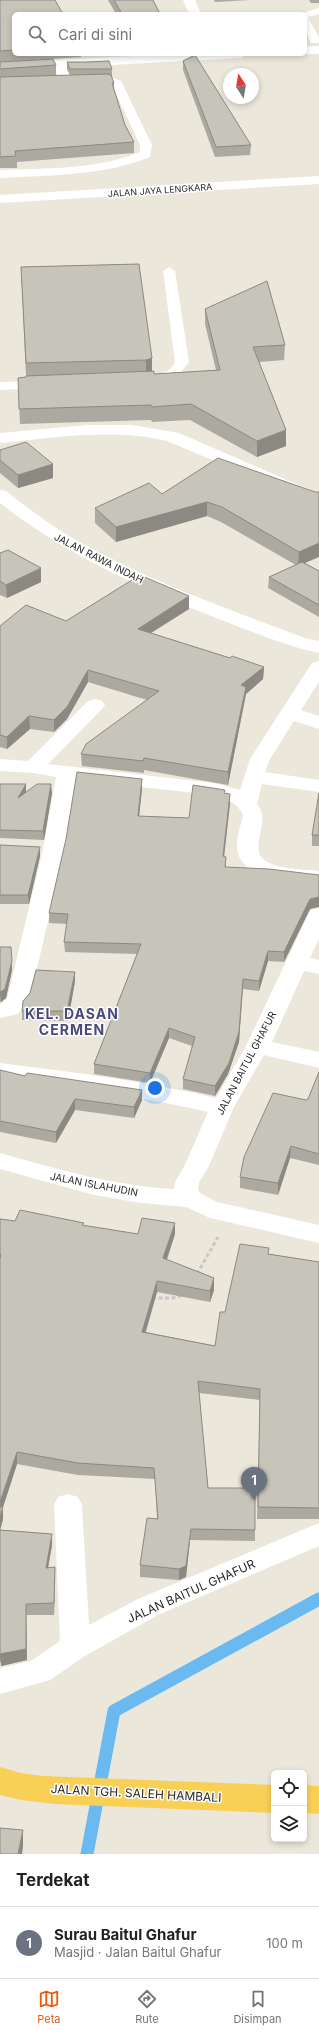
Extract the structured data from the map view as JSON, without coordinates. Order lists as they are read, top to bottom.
{
  "streets": {
    "highway": ["JALAN TGH. SALEH HAMBALI"],
    "street": [
      "JALAN JAYA LENGKARA",
      "JALAN RAWA INDAH",
      "JALAN BAITUL GHAFUR",
      "JALAN ISLAHUDIN"
    ]
  },
  "crossings": [
    ["JALAN BAITUL GHAFUR", "JALAN ISLAHUDIN"]
  ],
  "districts": ["KEL. DASAN CERMEN"],
  "north": "top",
  "page": {
    "search": "Cari di sini",
    "pins": "1",
    "heading": "Terdekat",
    "list": [
      {
        "mark": "1",
        "name": "Surau Baitul Ghafur",
        "note": "Masjid · Jalan Baitul Ghafur",
        "value": "100 m"
      }
    ],
    "nav": ["Peta", "Rute", "Disimpan"]
  }
}
